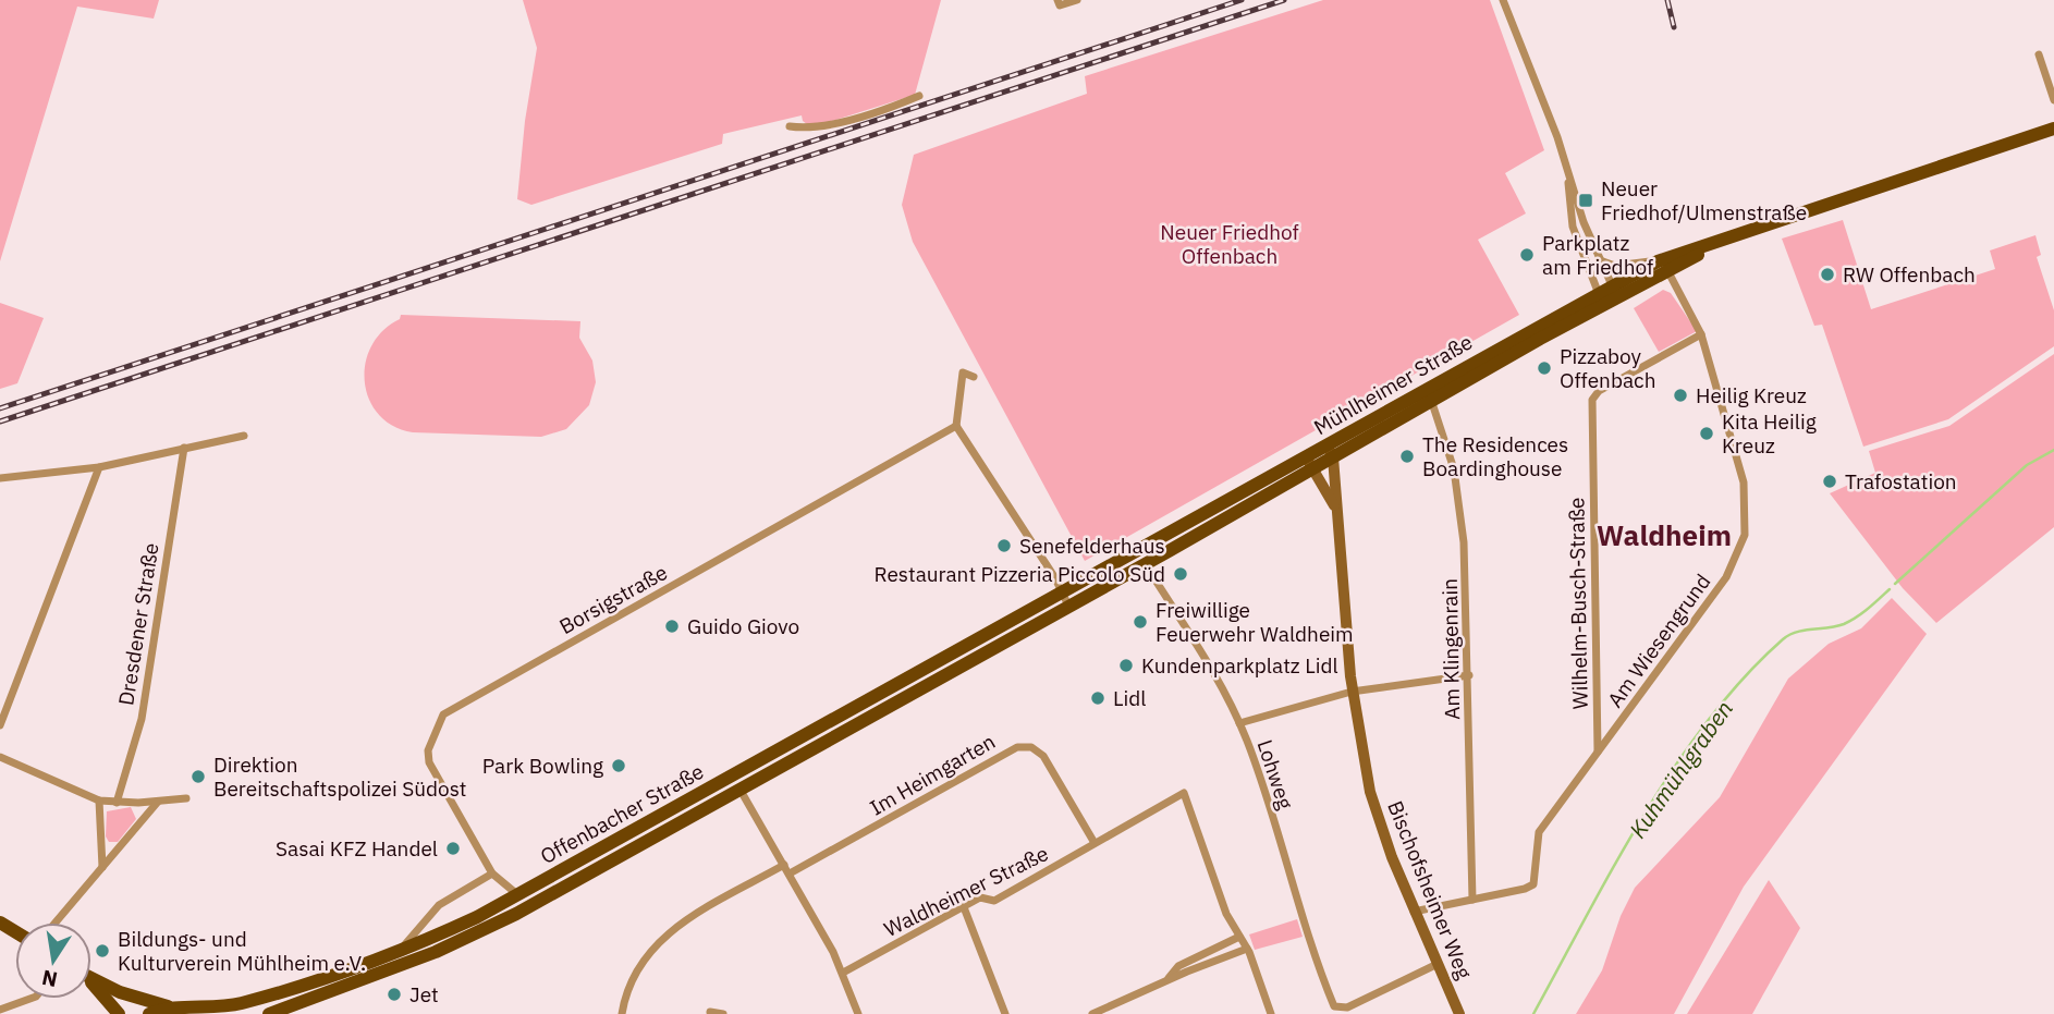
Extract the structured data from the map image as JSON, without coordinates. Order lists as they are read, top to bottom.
{
  "streets": {
    "main road": ["Mühlheimer Straße", "Offenbacher Straße"],
    "street": [
      "Borsigstraße",
      "Wilhelm-Busch-Straße",
      "Dresdener Straße",
      "Am Wiesengrund",
      "Am Klingenrain",
      "Im Heimgarten",
      "Lohweg",
      "Bischofsheimer Weg",
      "Waldheimer Straße"
    ]
  },
  "crossings": [
    ["Mühlheimer Straße", "Am Wiesengrund"],
    ["Mühlheimer Straße", "Am Klingenrain"],
    ["Mühlheimer Straße", "Lohweg"],
    ["Mühlheimer Straße", "Offenbacher Straße"],
    ["Mühlheimer Straße", "Bischofsheimer Weg"],
    ["Borsigstraße", "Offenbacher Straße"],
    ["Wilhelm-Busch-Straße", "Am Wiesengrund"],
    ["Am Wiesengrund", "Am Klingenrain"],
    ["Im Heimgarten", "Waldheimer Straße"],
    ["Lohweg", "Bischofsheimer Weg"]
  ],
  "districts": ["Waldheim"],
  "water": ["Kuhmühlgraben"],
  "parks": ["Neuer Friedhof Offenbach"],
  "places": {
    "transit": ["Neuer Friedhof/Ulmenstraße"],
    "other": [
      "Parkplatz am Friedhof",
      "RW Offenbach",
      "Pizzaboy Offenbach",
      "Heilig Kreuz",
      "Kita Heilig Kreuz",
      "The Residences Boardinghouse",
      "Trafostation",
      "Senefelderhaus",
      "Restaurant Pizzeria Piccolo Süd",
      "Freiwillige Feuerwehr Waldheim",
      "Guido Giovo",
      "Kundenparkplatz Lidl",
      "Lidl",
      "Park Bowling",
      "Direktion Bereitschaftspolizei Südost",
      "Sasai KFZ Handel",
      "Bildungs- und Kulturverein Mühlheim e.V.",
      "Jet"
    ]
  },
  "north": "bottom"
}
